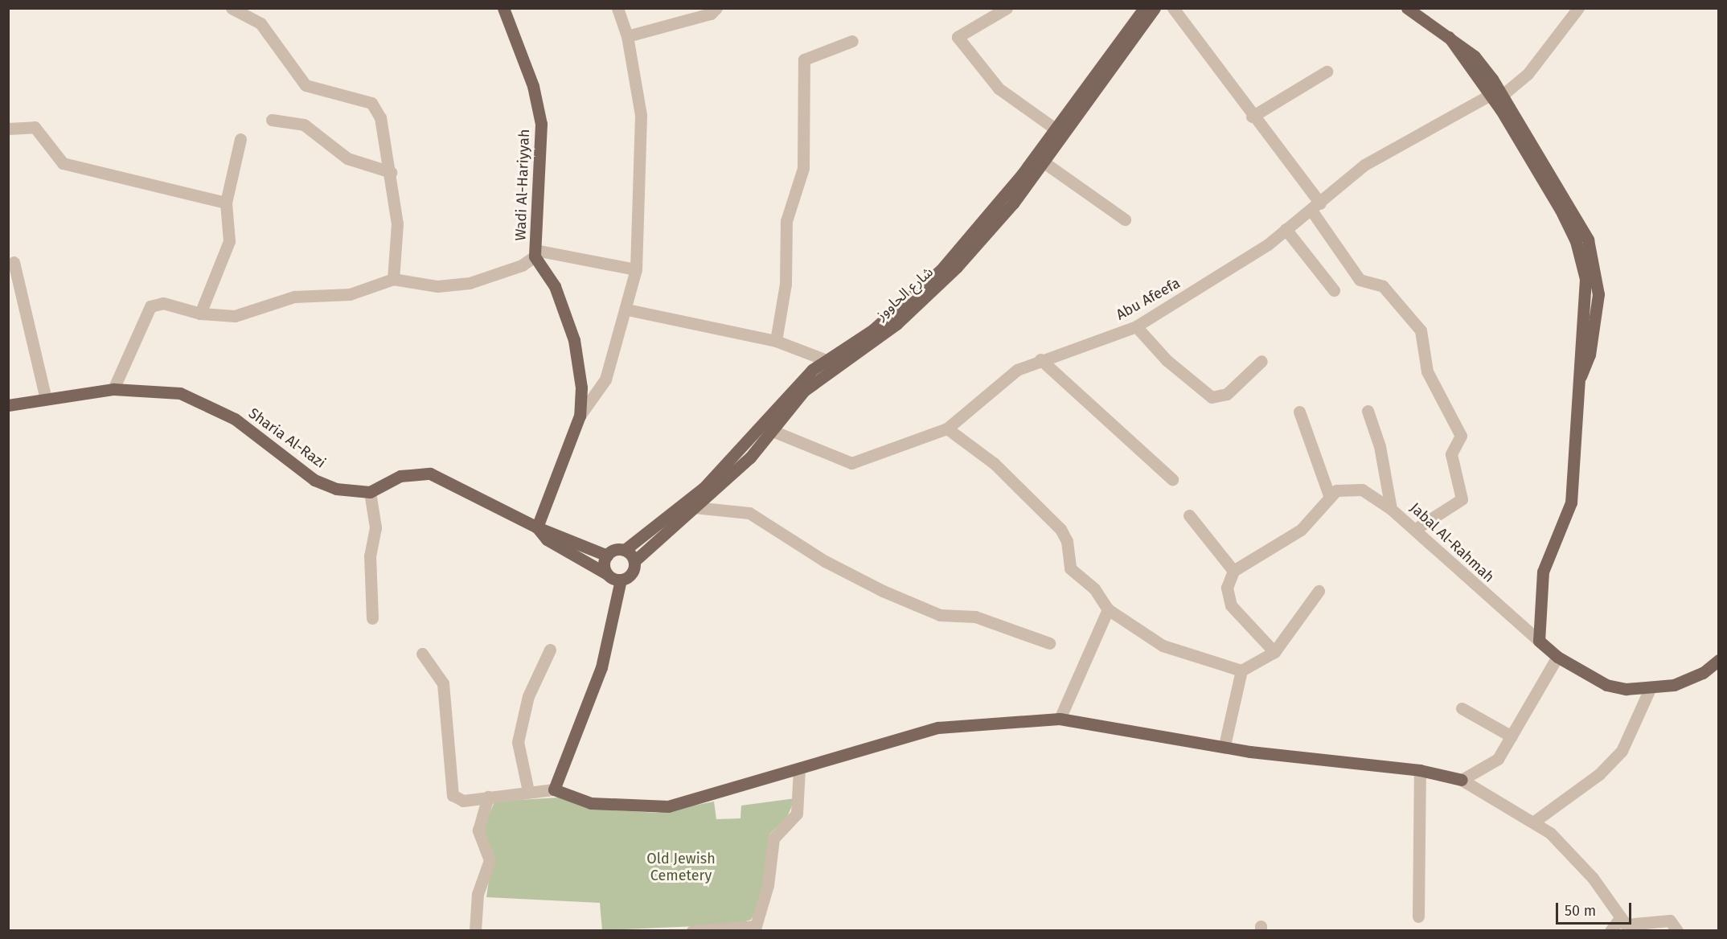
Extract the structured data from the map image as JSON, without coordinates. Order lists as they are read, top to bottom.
{
  "streets": {
    "main road": [
      "Wadi Al-Hariyyah",
      "شارع الحاووز",
      "Sharia Al-Razi",
      "Jabal Al-Rahmah"
    ],
    "street": ["Abu Afeefa"]
  },
  "crossings": [
    ["Wadi Al-Hariyyah", "Sharia Al-Razi"],
    ["شارع الحاووز", "Abu Afeefa"]
  ],
  "parks": ["Old Jewish Cemetery"],
  "scale_bar": "50 m"
}
